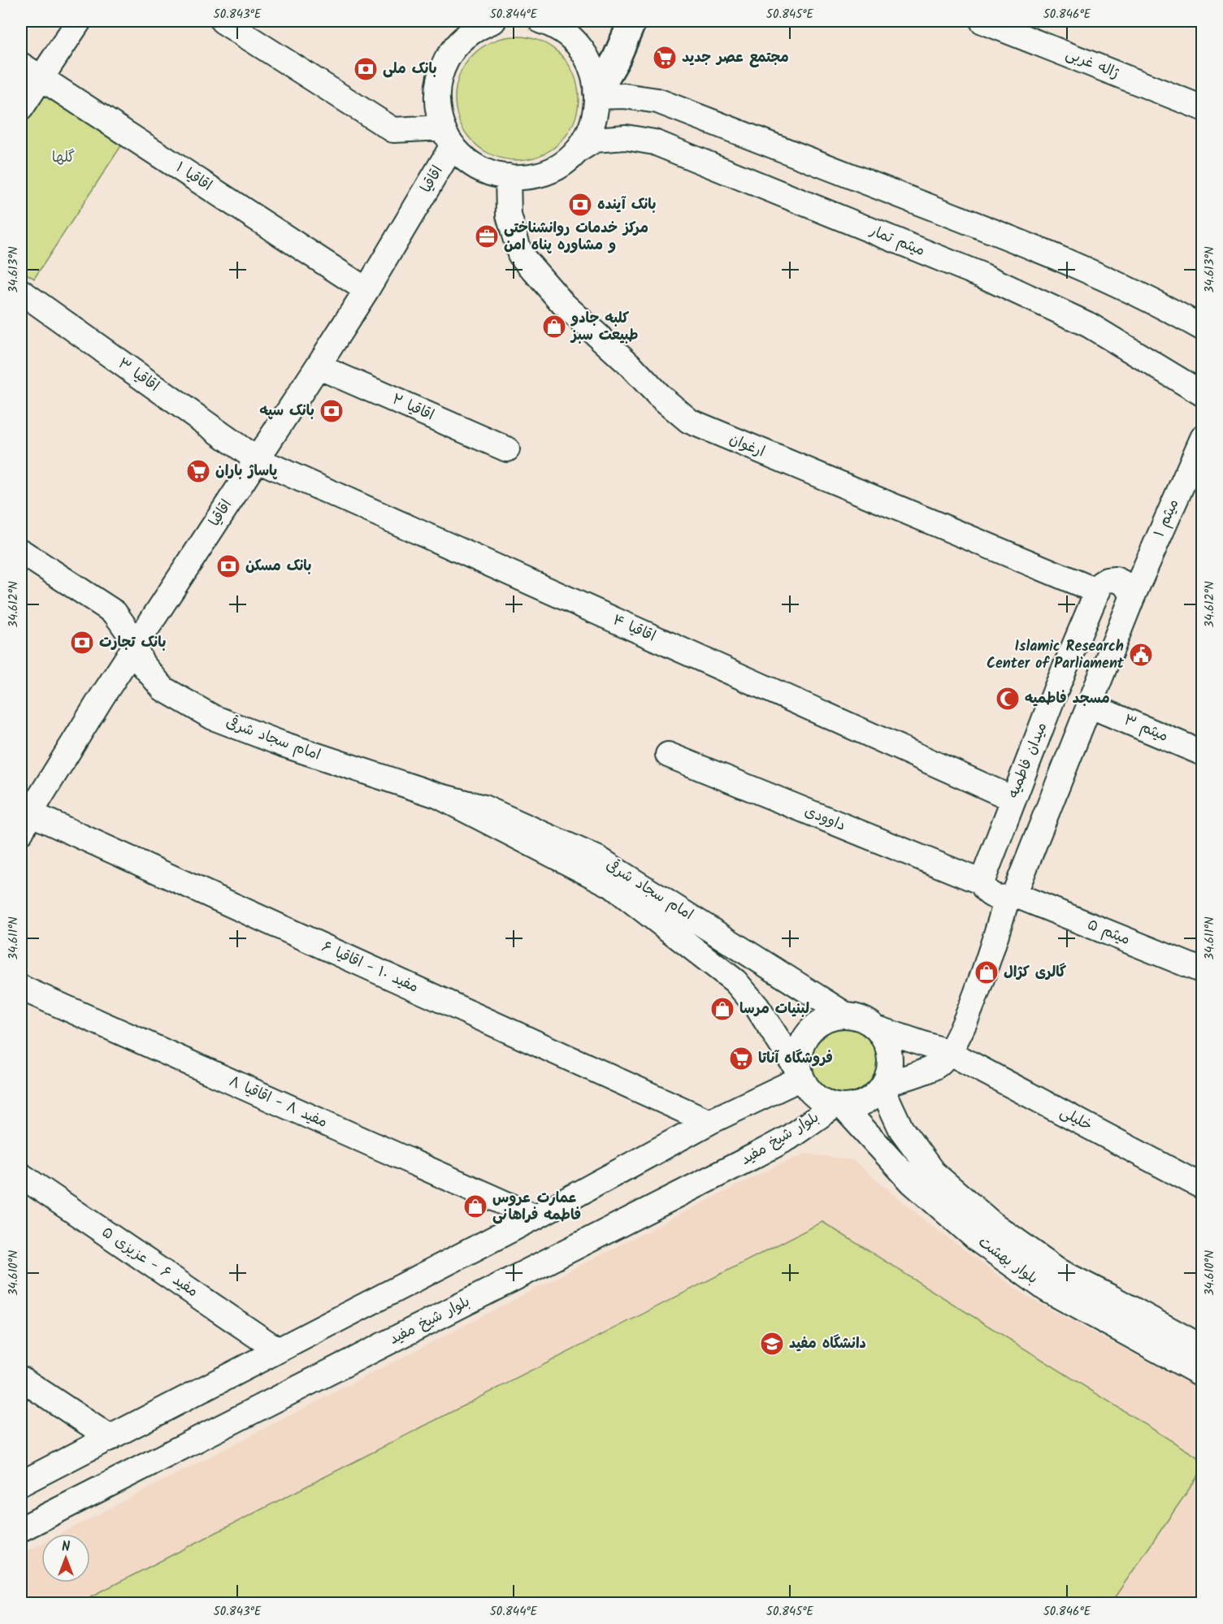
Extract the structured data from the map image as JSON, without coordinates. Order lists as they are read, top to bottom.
{
  "streets": {
    "street": [
      "ژاله غربی",
      "اقاقیا ۱",
      "اقاقیا",
      "میثم تمار",
      "اقاقیا ۳",
      "اقاقیا ۲",
      "ارغوان",
      "میثم ۱",
      "اقاقیا ۴",
      "میثم ۳",
      "امام سجاد شرقی",
      "میدان فاطمیه",
      "داوودی",
      "میثم ۵",
      "مفید ۱۰ - اقاقیا ۶",
      "مفید ۸ - اقاقیا ۸",
      "خلیلی",
      "بلوار شیخ مفید",
      "بلوار بهشت",
      "مفید ۶ - عزیزی ۵"
    ]
  },
  "crossings": [
    ["اقاقیا ۱", "اقاقیا"],
    ["اقاقیا", "اقاقیا ۳"],
    ["اقاقیا", "اقاقیا ۲"],
    ["اقاقیا", "اقاقیا ۴"],
    ["اقاقیا", "امام سجاد شرقی"],
    ["اقاقیا", "مفید ۱۰ - اقاقیا ۶"],
    ["اقاقیا ۳", "اقاقیا ۴"],
    ["ارغوان", "میدان فاطمیه"],
    ["اقاقیا ۴", "میدان فاطمیه"],
    ["امام سجاد شرقی", "خلیلی"],
    ["امام سجاد شرقی", "بلوار شیخ مفید"],
    ["امام سجاد شرقی", "بلوار بهشت"],
    ["میدان فاطمیه", "داوودی"],
    ["خلیلی", "بلوار شیخ مفید"],
    ["خلیلی", "بلوار بهشت"],
    ["بلوار شیخ مفید", "بلوار بهشت"]
  ],
  "parks": ["گلها"],
  "places": {
    "supermarket": ["مجتمع عصر جدید", "پاساژ باران", "فروشگاه آناتا"],
    "bank": [
      "بانک ملی",
      "بانک آینده",
      "بانک سپه",
      "بانک مسکن",
      "بانک تجارت"
    ],
    "office": ["مرکز خدمات روانشناختی و مشاوره پناه امن"],
    "shop": [
      "کلبه جادو طبیعت سبز",
      "گالری کژال",
      "لبنیات مرسا",
      "عمارت عروس فاطمه فراهانی"
    ],
    "public building": ["Islamic Research Center of Parliament"],
    "mosque": ["مسجد فاطمیه"],
    "school or university": ["دانشگاه مفید"]
  },
  "north": "top",
  "coordinates": [
    "50.843°E",
    "50.844°E",
    "50.845°E",
    "50.846°E",
    "34.613°N",
    "34.612°N",
    "34.611°N",
    "34.610°N"
  ]
}
